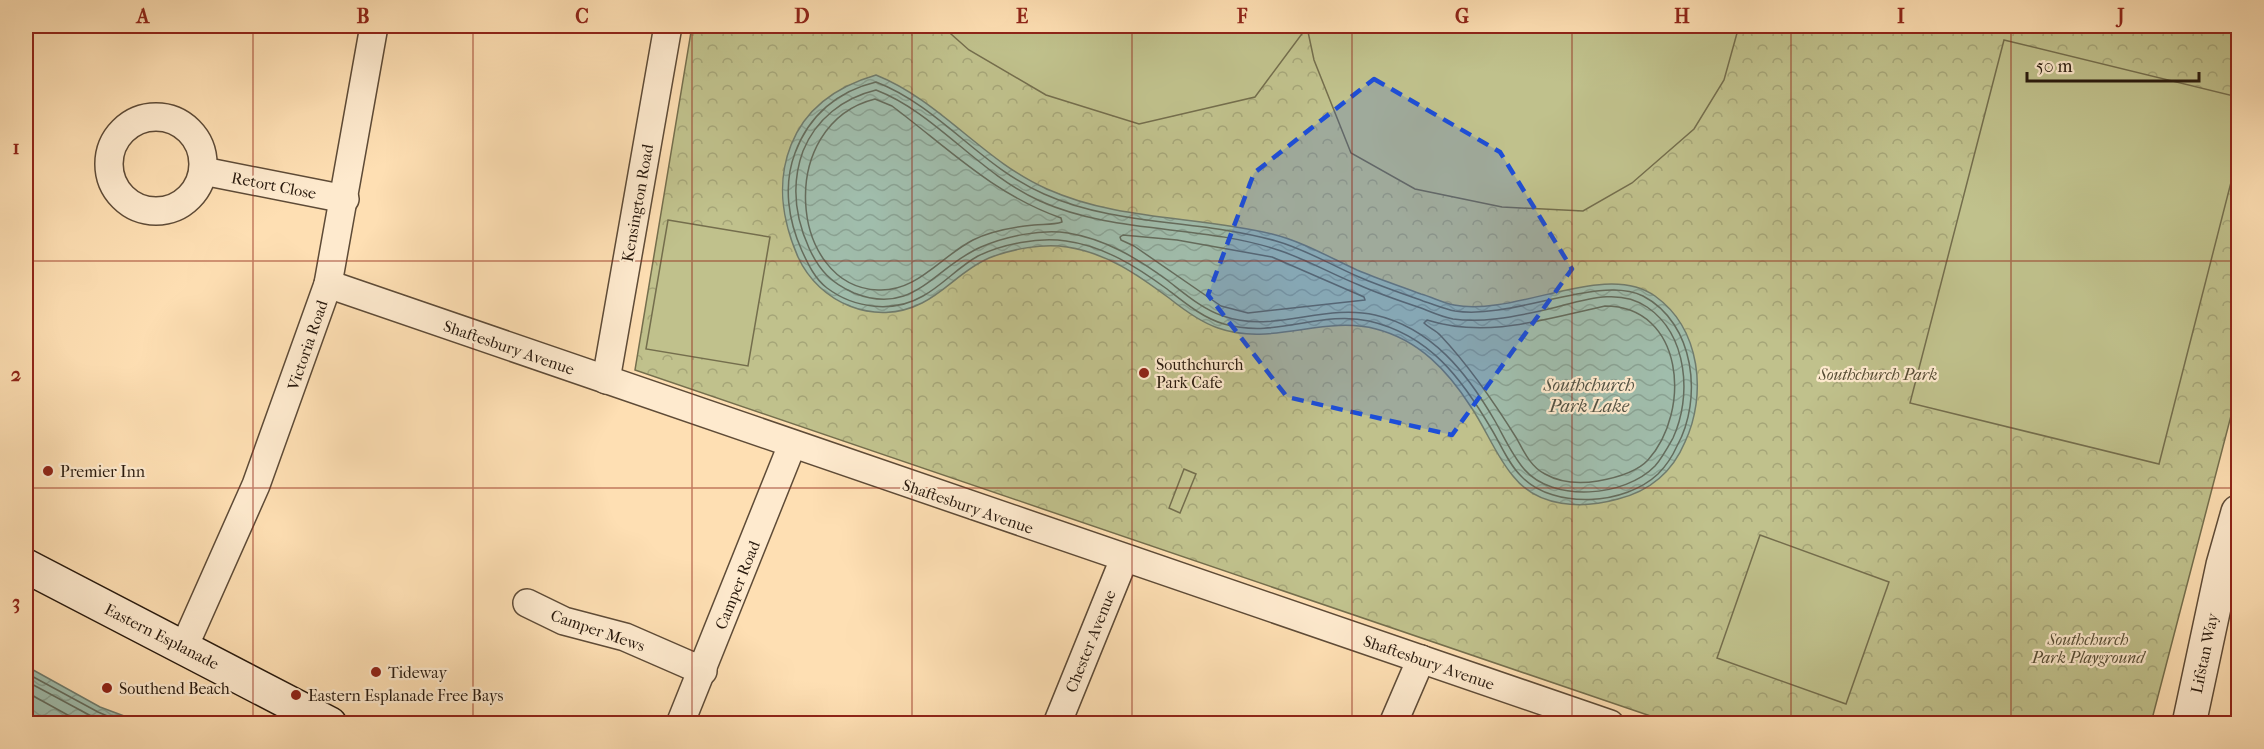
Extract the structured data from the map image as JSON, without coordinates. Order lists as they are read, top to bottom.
{
  "streets": {
    "main road": ["Eastern Esplanade", "Lifstan Way"],
    "street": [
      "Retort Close",
      "Kensington Road",
      "Victoria Road",
      "Shaftesbury Avenue",
      "Camper Road",
      "Camper Mews",
      "Chester Avenue"
    ]
  },
  "crossings": [
    ["Retort Close", "Victoria Road"],
    ["Kensington Road", "Shaftesbury Avenue"],
    ["Victoria Road", "Shaftesbury Avenue"],
    ["Victoria Road", "Eastern Esplanade"],
    ["Shaftesbury Avenue", "Camper Road"],
    ["Shaftesbury Avenue", "Chester Avenue"],
    ["Camper Road", "Camper Mews"]
  ],
  "water": ["Southchurch Park Lake"],
  "parks": ["Southchurch Park", "Southchurch Park Playground"],
  "places": [
    "Southchurch Park Cafe",
    "Premier Inn",
    "Tideway",
    "Southend Beach",
    "Eastern Esplanade Free Bays"
  ],
  "scale_bar": "50 m",
  "grid": {
    "columns": [
      "A",
      "B",
      "C",
      "D",
      "E",
      "F",
      "G",
      "H",
      "I",
      "J"
    ],
    "rows": ["1", "2", "3"]
  }
}
